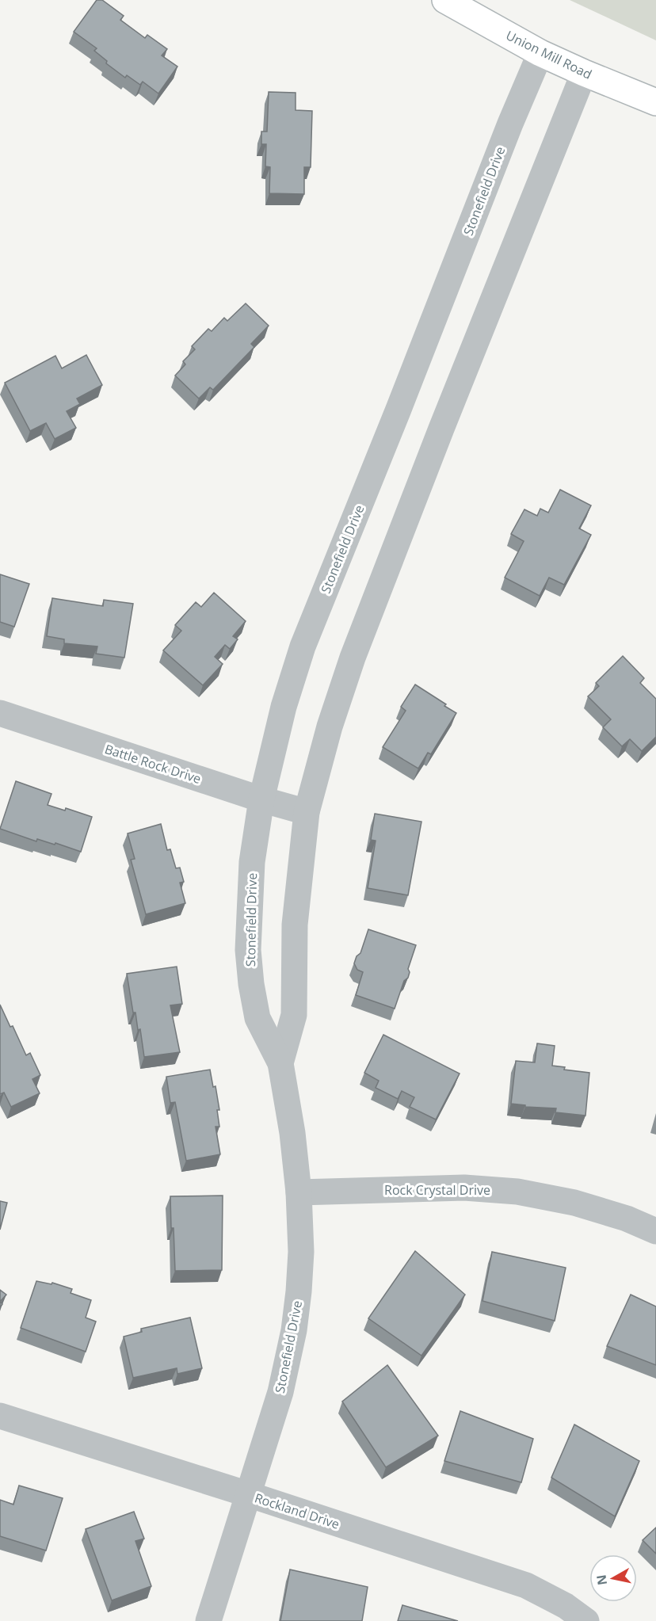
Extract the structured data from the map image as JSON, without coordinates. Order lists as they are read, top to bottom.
{
  "streets": {
    "street": [
      "Union Mill Road",
      "Stonefield Drive",
      "Battle Rock Drive",
      "Rock Crystal Drive",
      "Rockland Drive"
    ]
  },
  "crossings": [
    ["Union Mill Road", "Stonefield Drive"],
    ["Stonefield Drive", "Battle Rock Drive"],
    ["Stonefield Drive", "Rock Crystal Drive"],
    ["Stonefield Drive", "Rockland Drive"]
  ],
  "north": "left"
}
